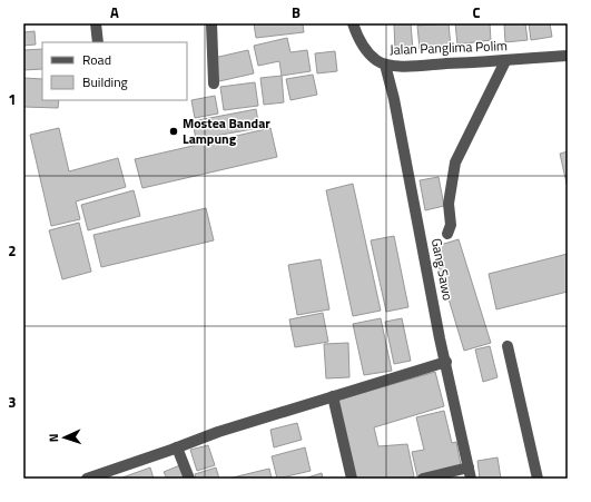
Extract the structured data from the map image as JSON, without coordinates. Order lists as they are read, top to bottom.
{
  "streets": {
    "street": ["Jalan Panglima Polim", "Gang Sawo"]
  },
  "crossings": [
    ["Jalan Panglima Polim", "Gang Sawo"]
  ],
  "places": ["Mostea Bandar Lampung"],
  "legend": ["Road", "Building"],
  "north": "left",
  "grid": {
    "columns": ["A", "B", "C"],
    "rows": ["1", "2", "3"]
  }
}
